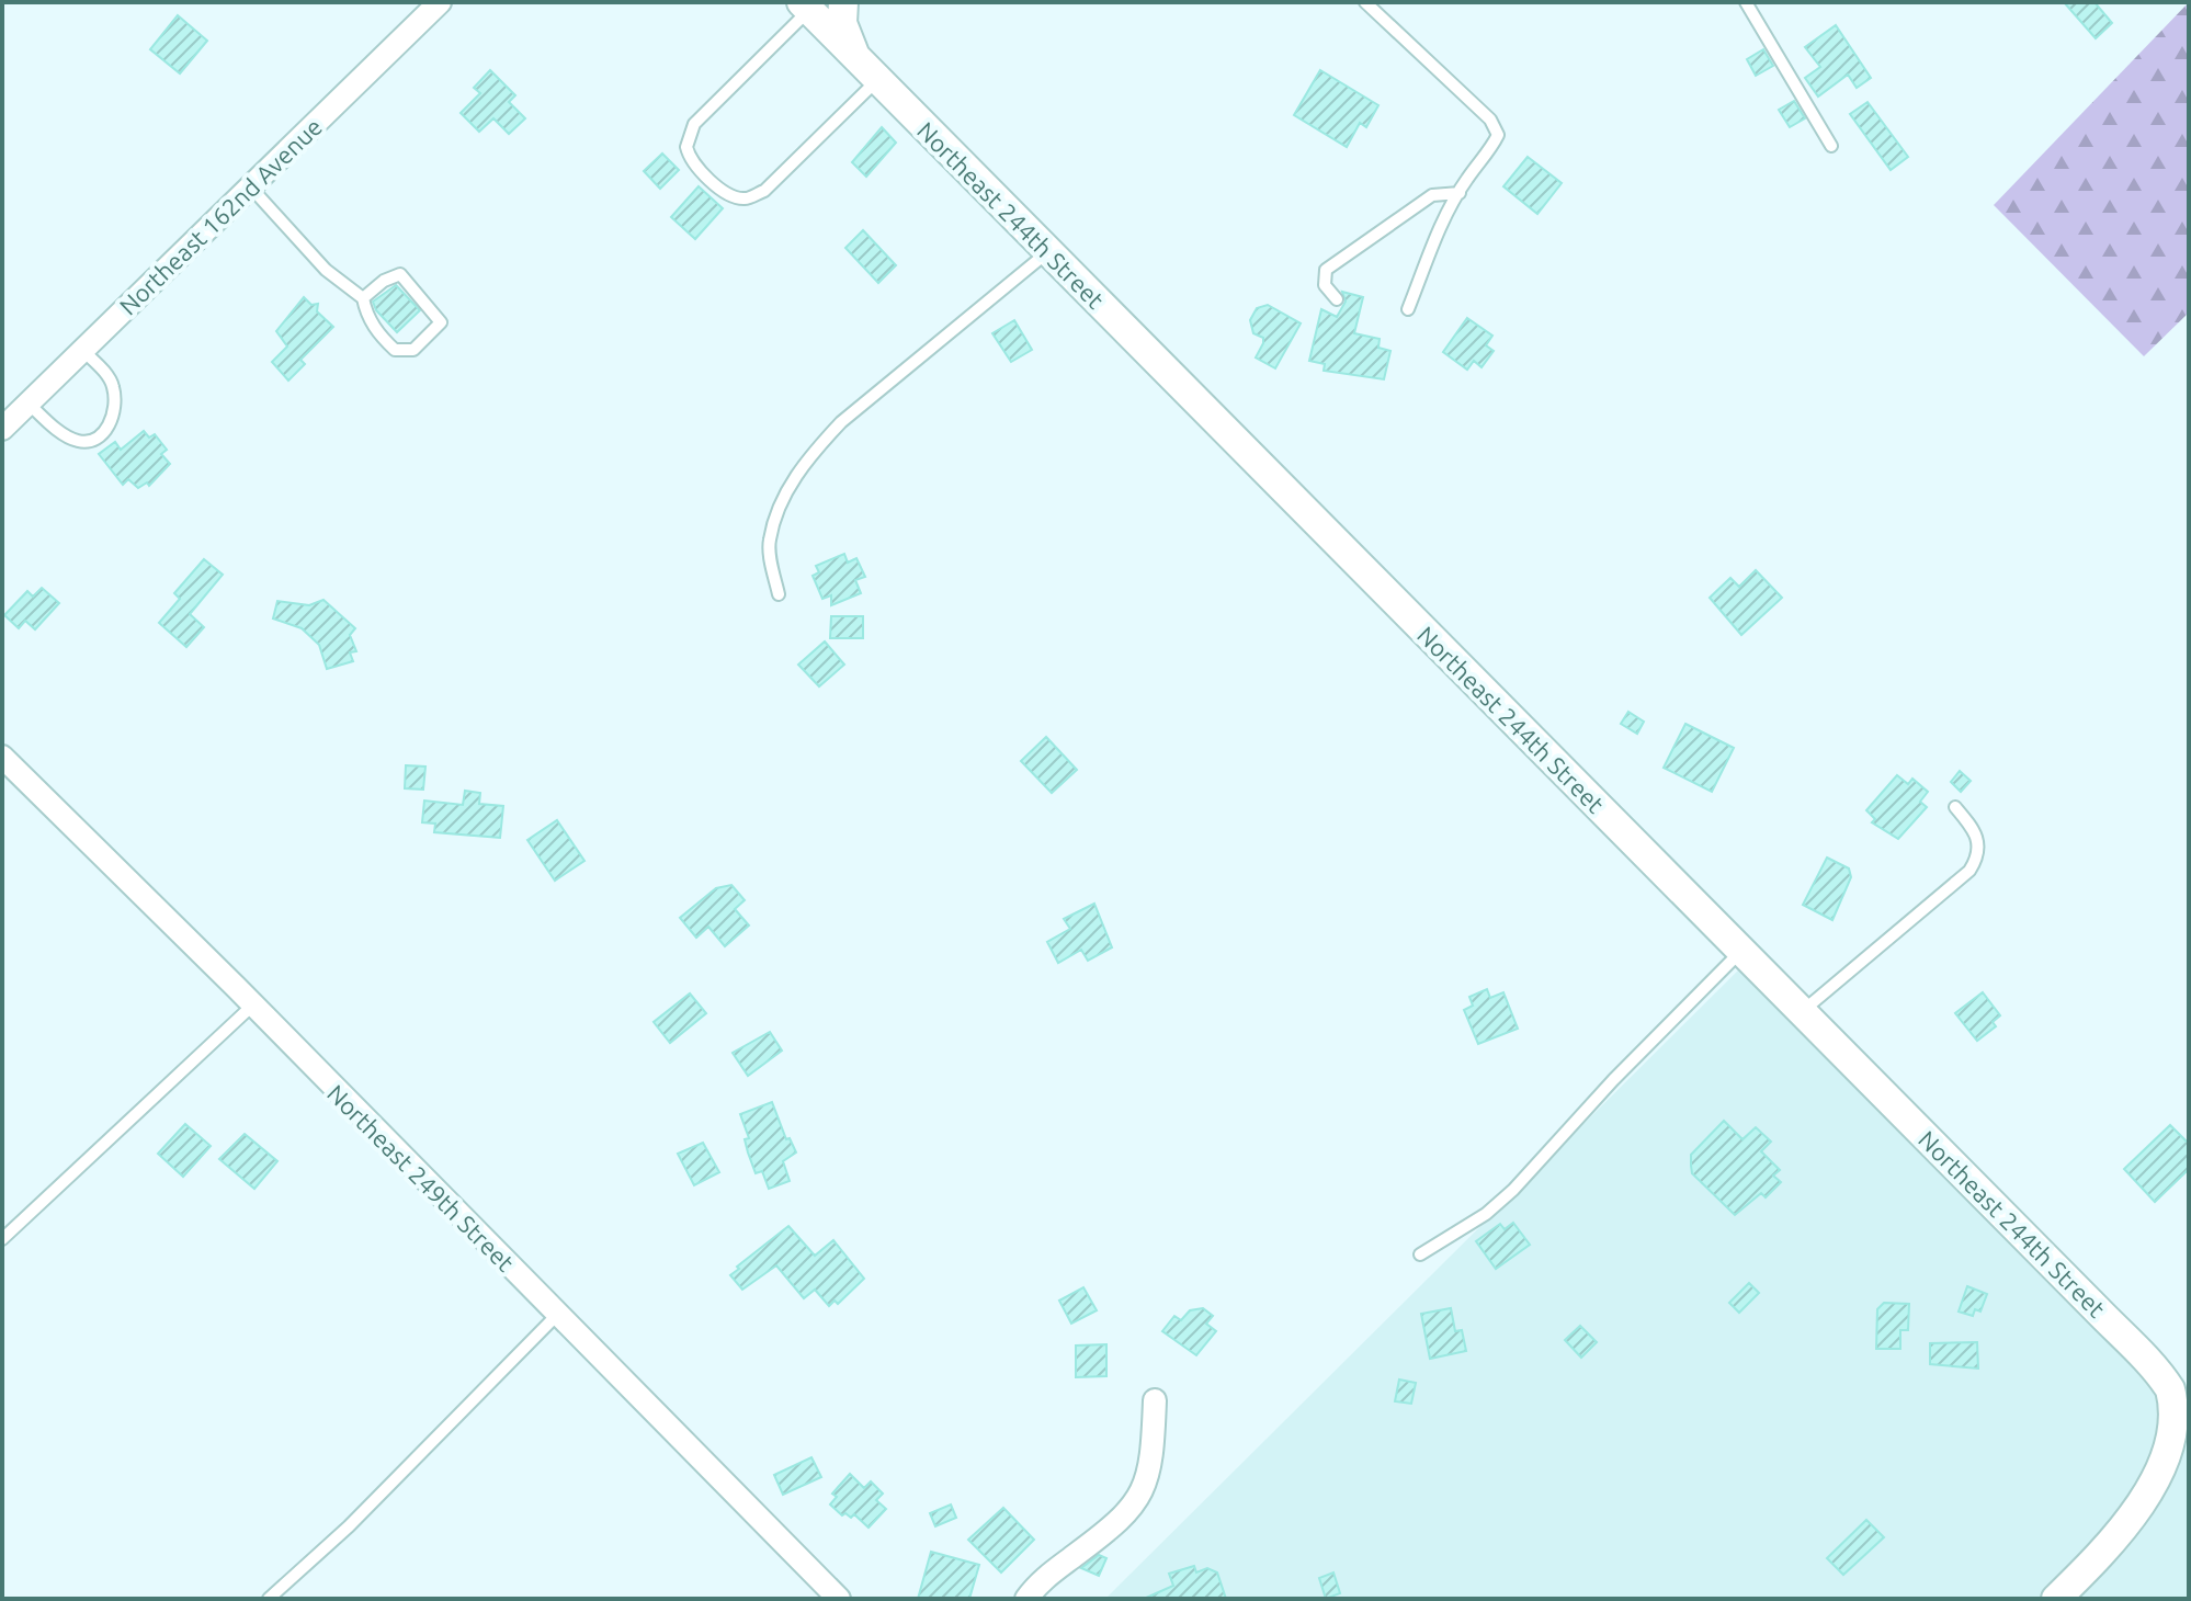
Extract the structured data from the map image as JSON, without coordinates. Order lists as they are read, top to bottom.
{
  "streets": {
    "street": ["Northeast 244th Street", "Northeast 162nd Avenue", "Northeast 249th Street"]
  }
}
